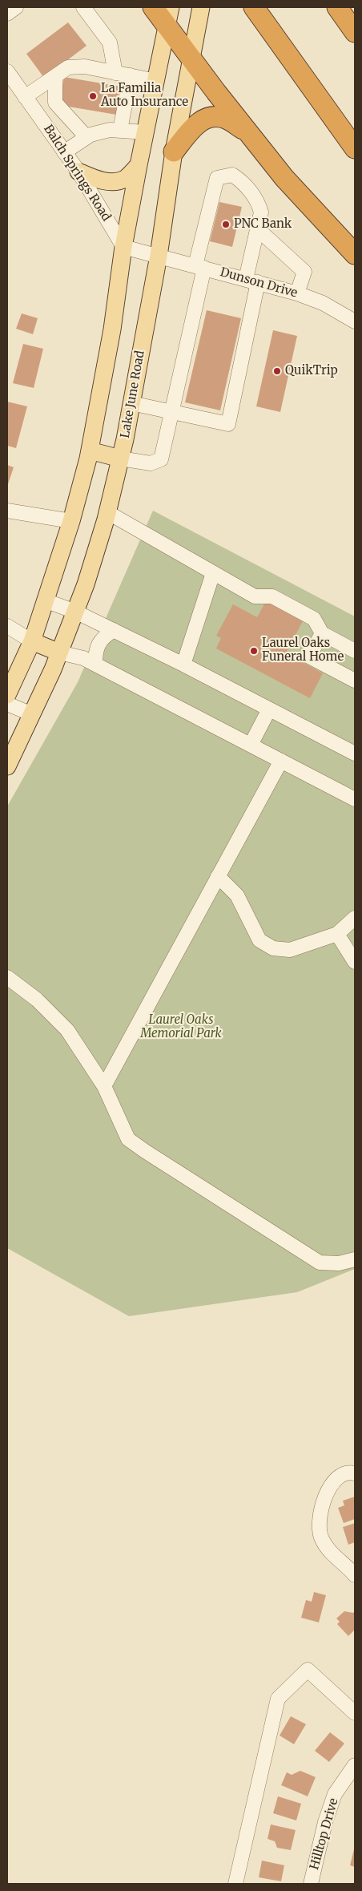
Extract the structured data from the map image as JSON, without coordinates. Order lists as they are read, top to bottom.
{
  "streets": {
    "main road": ["Lake June Road"],
    "street": ["Balch Springs Road", "Dunson Drive", "Hilltop Drive"]
  },
  "crossings": [
    ["Dunson Drive", "Lake June Road"]
  ],
  "parks": ["Laurel Oaks Memorial Park"],
  "places": [
    "La Familia Auto Insurance",
    "PNC Bank",
    "QuikTrip",
    "Laurel Oaks Funeral Home"
  ]
}
